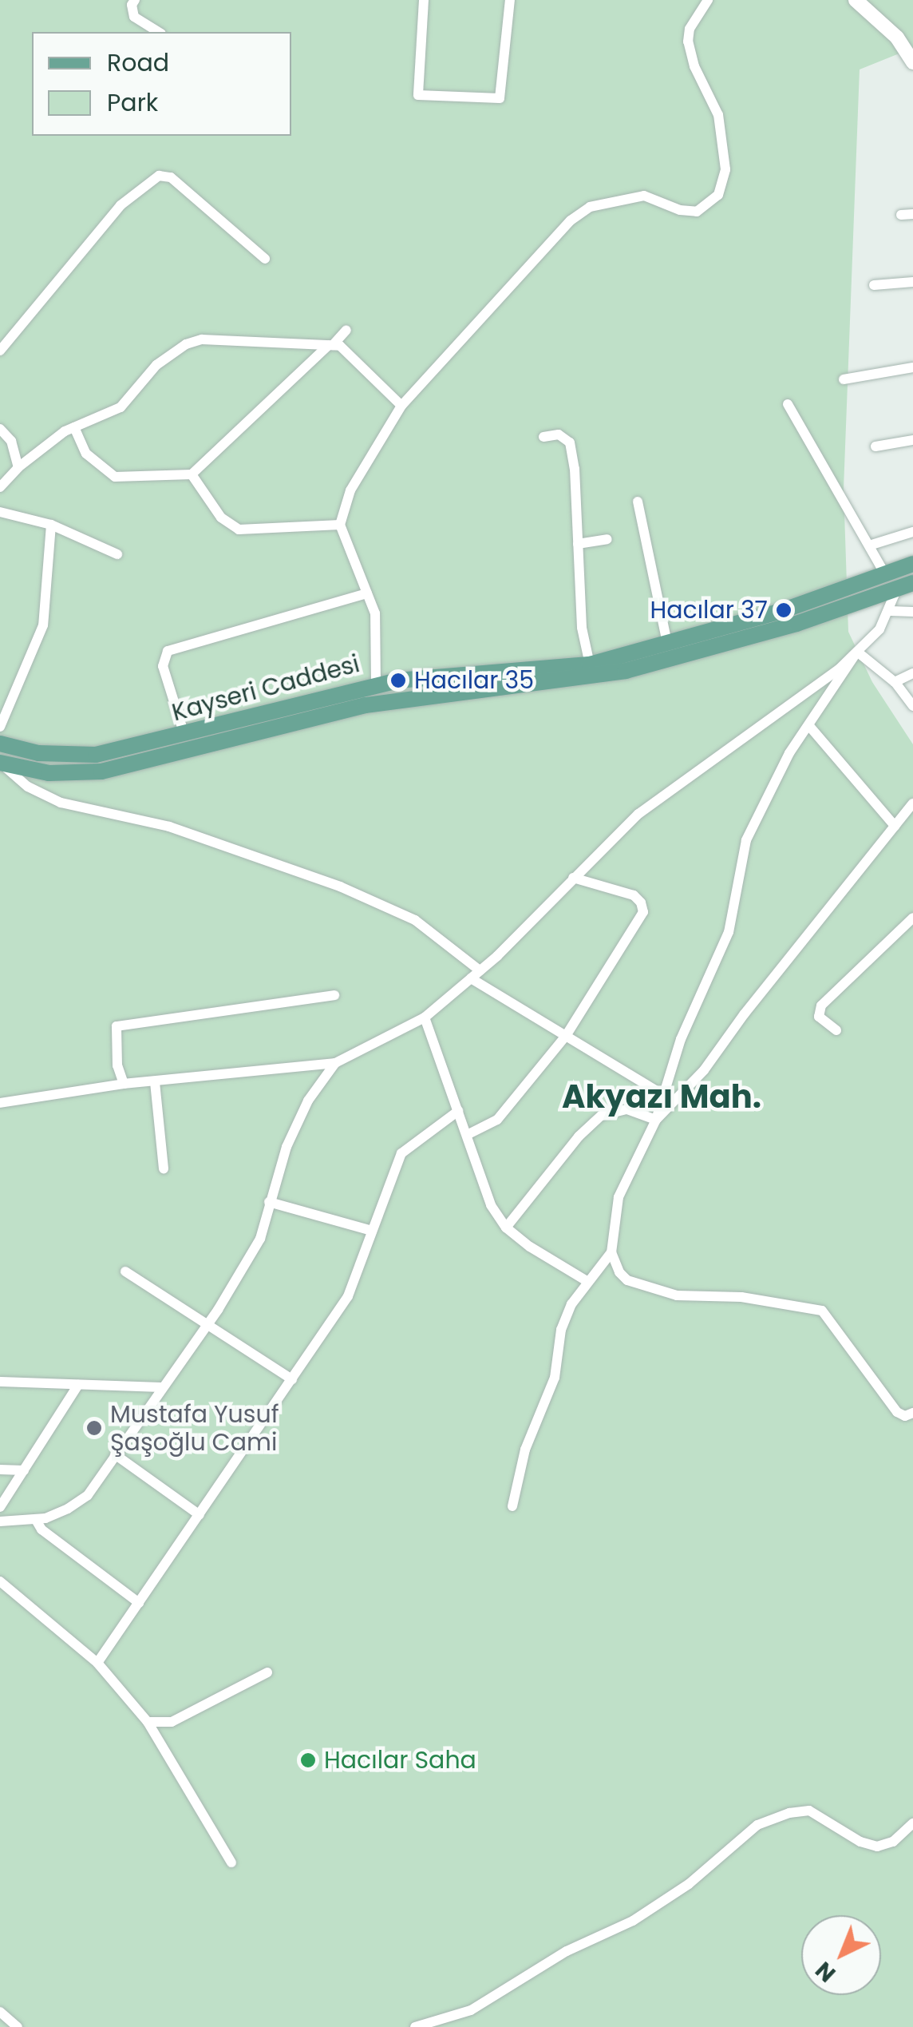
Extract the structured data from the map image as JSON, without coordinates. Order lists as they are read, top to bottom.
{
  "streets": {
    "main road": ["Kayseri Caddesi"]
  },
  "districts": ["Akyazı Mah."],
  "places": [
    "Hacılar 37",
    "Hacılar 35",
    "Mustafa Yusuf Şaşoğlu Cami",
    "Hacılar Saha"
  ],
  "legend": ["Road", "Park"],
  "north": "bottom left"
}
